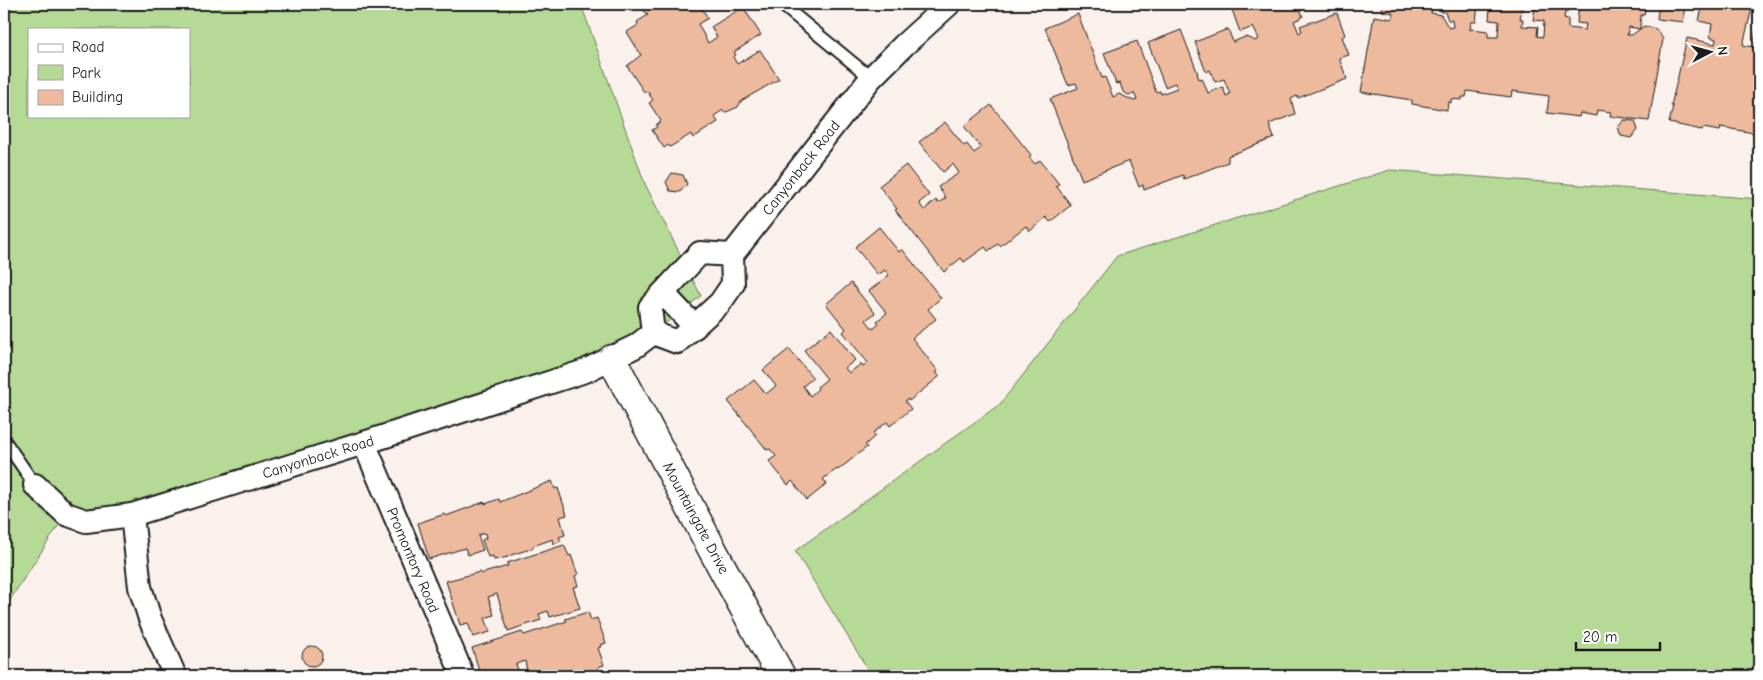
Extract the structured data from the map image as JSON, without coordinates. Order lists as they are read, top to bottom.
{
  "streets": {
    "street": ["Canyonback Road", "Mountaingate Drive", "Promontory Road"]
  },
  "crossings": [
    ["Canyonback Road", "Mountaingate Drive"],
    ["Canyonback Road", "Promontory Road"]
  ],
  "legend": ["Road", "Park", "Building"],
  "scale_bar": "20 m",
  "north": "right"
}
